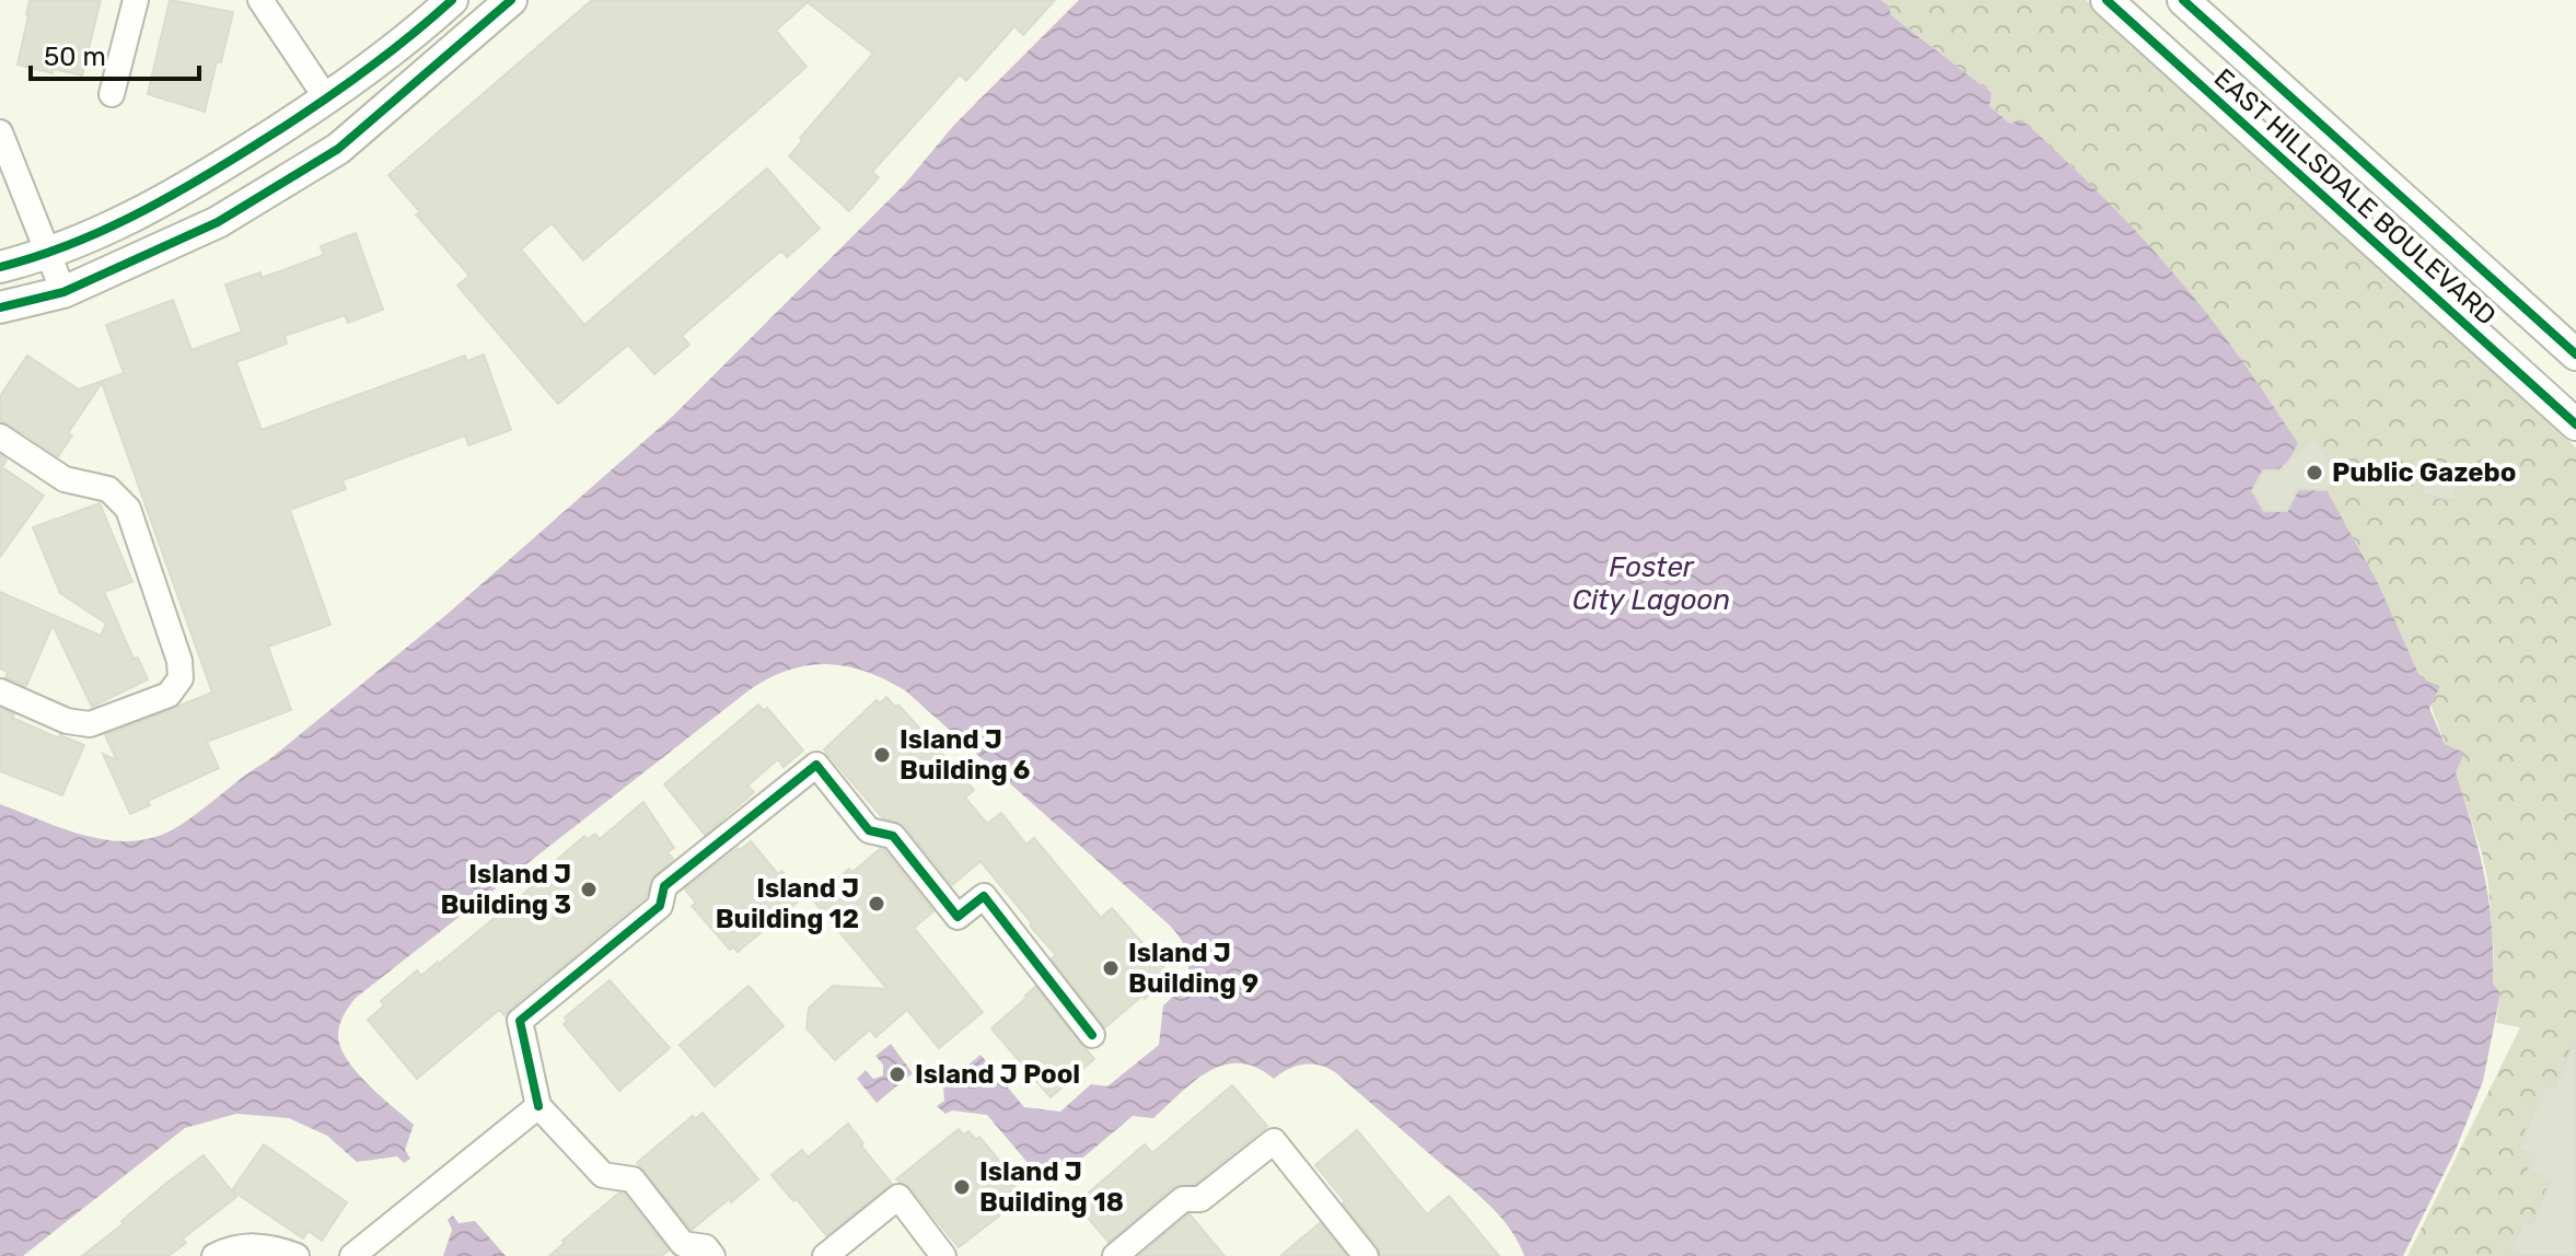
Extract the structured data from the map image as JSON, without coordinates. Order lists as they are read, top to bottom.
{
  "streets": {
    "main road": ["EAST HILLSDALE BOULEVARD"]
  },
  "water": ["Foster City Lagoon"],
  "places": [
    "Public Gazebo",
    "Island J Building 6",
    "Island J Building 3",
    "Island J Building 12",
    "Island J Building 9",
    "Island J Pool",
    "Island J Building 18"
  ],
  "scale_bar": "50 m"
}
